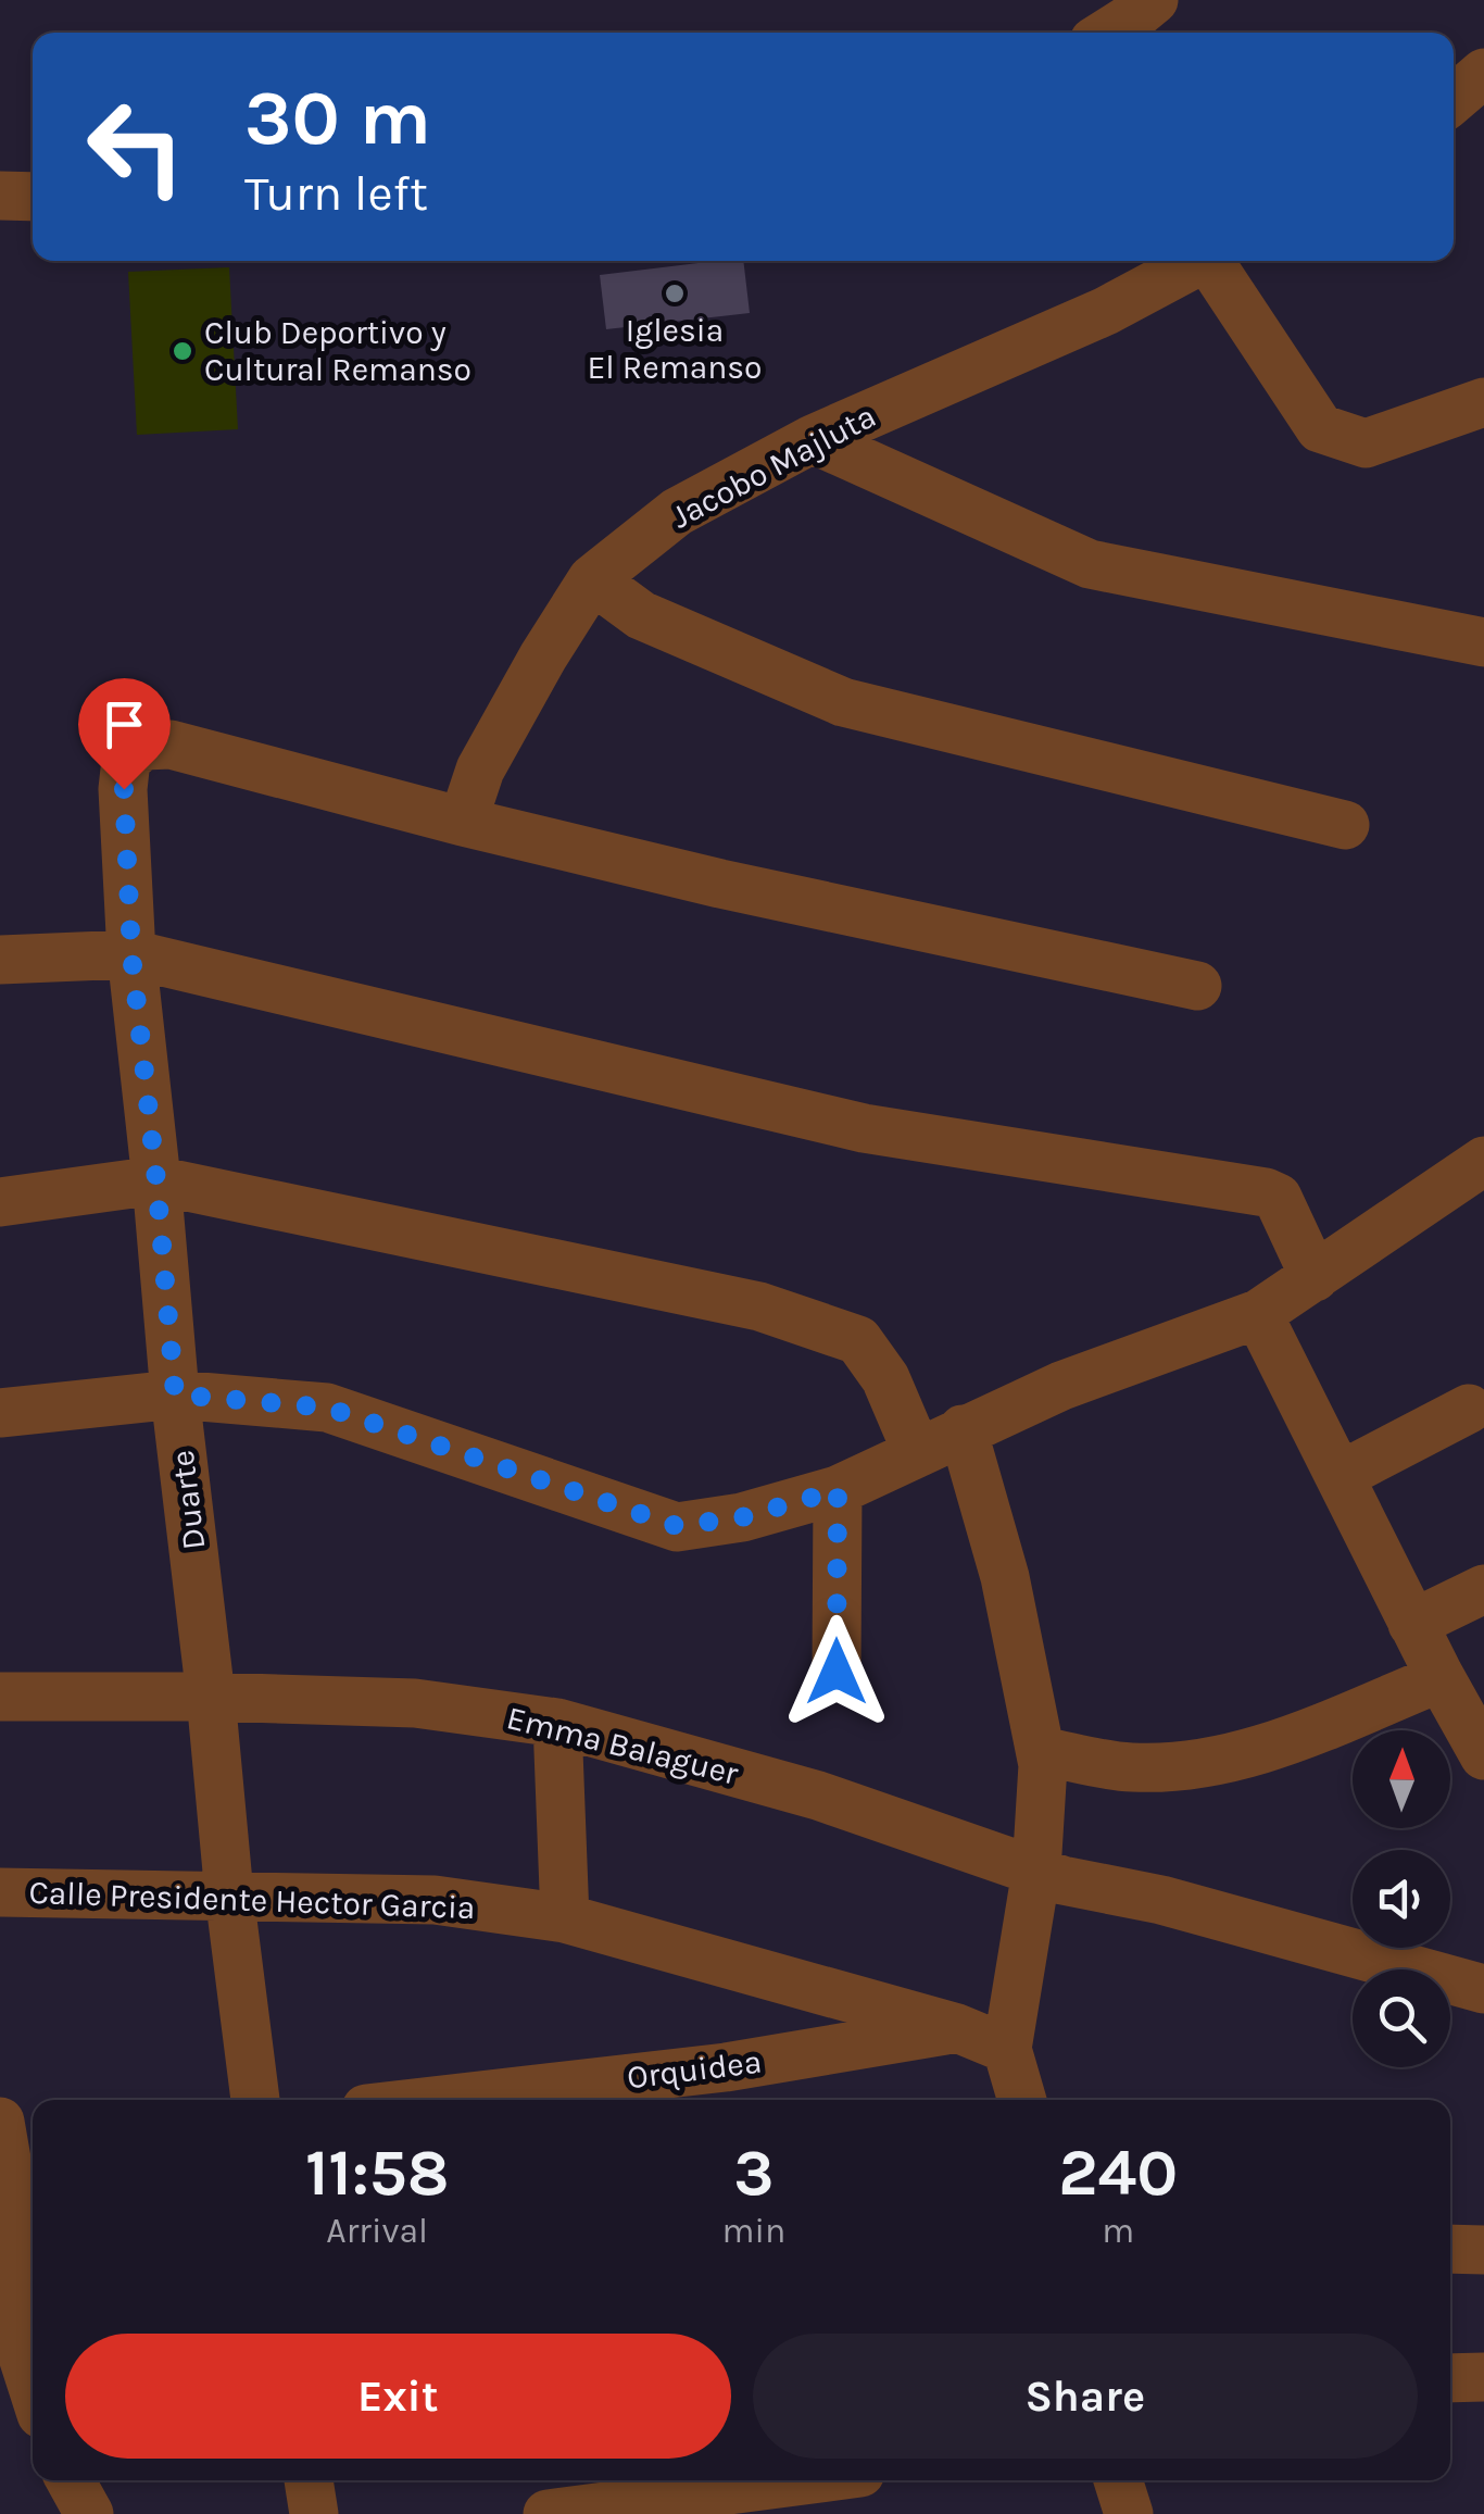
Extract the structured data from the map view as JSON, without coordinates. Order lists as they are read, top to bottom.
{
  "streets": {
    "street": [
      "Jacobo Majluta",
      "Duarte",
      "Emma Balaguer",
      "Calle Presidente Hector Garcia",
      "Orquidea"
    ]
  },
  "crossings": [
    ["Jacobo Majluta", "Duarte"],
    ["Duarte", "Emma Balaguer"],
    ["Duarte", "Calle Presidente Hector Garcia"],
    ["Calle Presidente Hector Garcia", "Orquidea"]
  ],
  "places": ["Iglesia El Remanso", "Club Deportivo y Cultural Remanso"],
  "north": "top",
  "page": {
    "turn": ["30 m", "Turn left"],
    "eta": [
      "11:58",
      "Arrival",
      "3",
      "min",
      "240",
      "m"
    ],
    "buttons": ["Exit", "Share"]
  }
}
